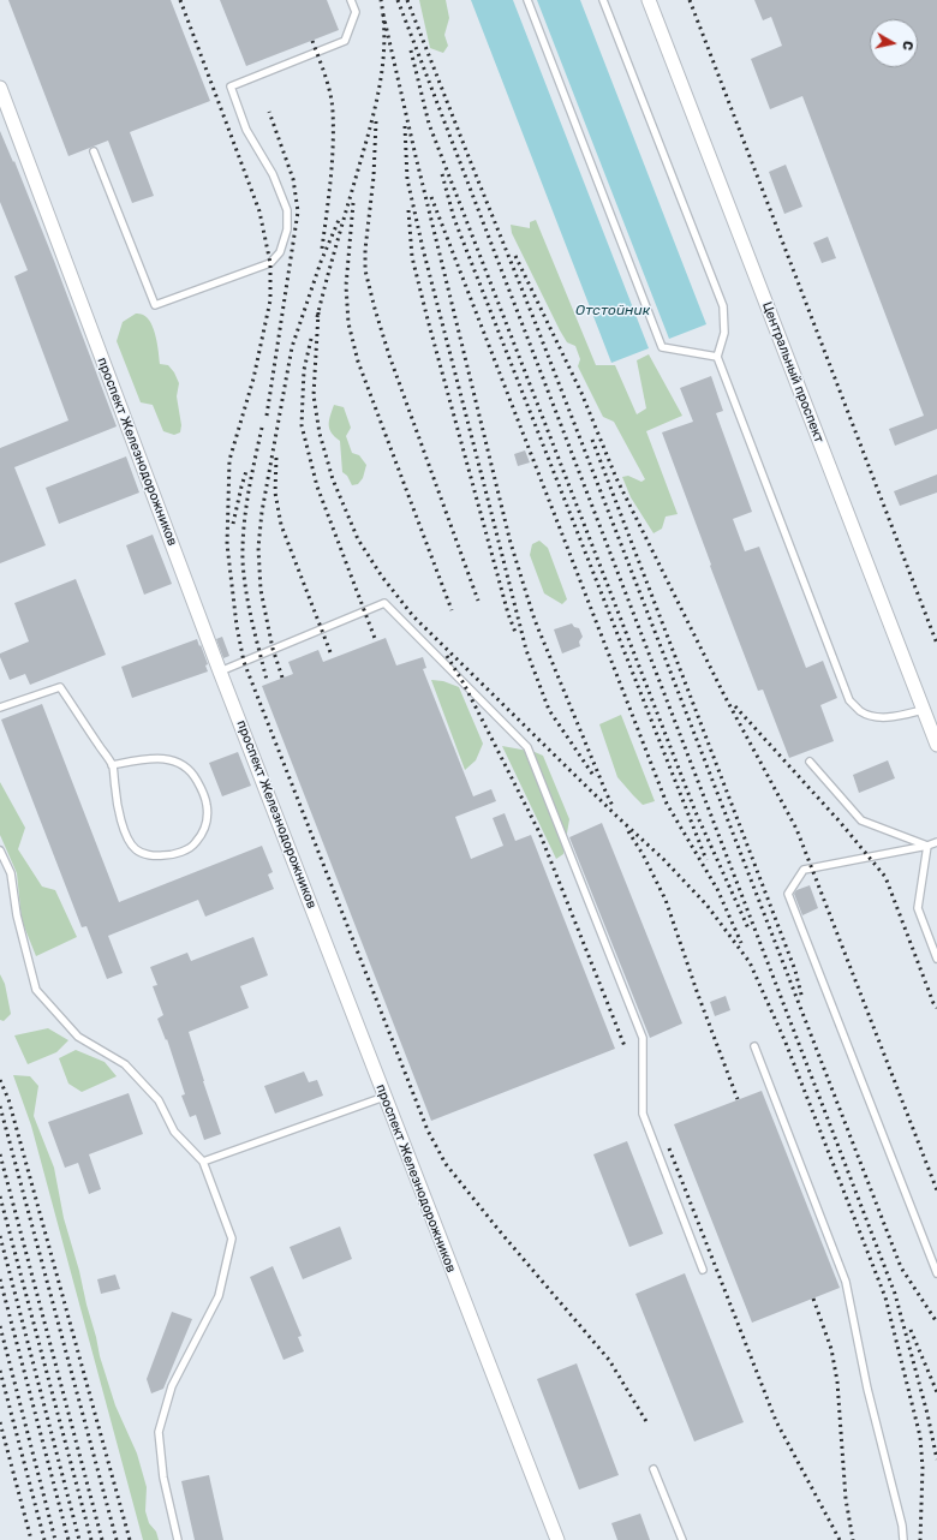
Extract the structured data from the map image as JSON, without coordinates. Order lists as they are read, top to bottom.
{
  "streets": {
    "street": ["Центральный проспект", "проспект Железнодорожников"]
  },
  "water": ["Отстойник"],
  "north": "right"
}
